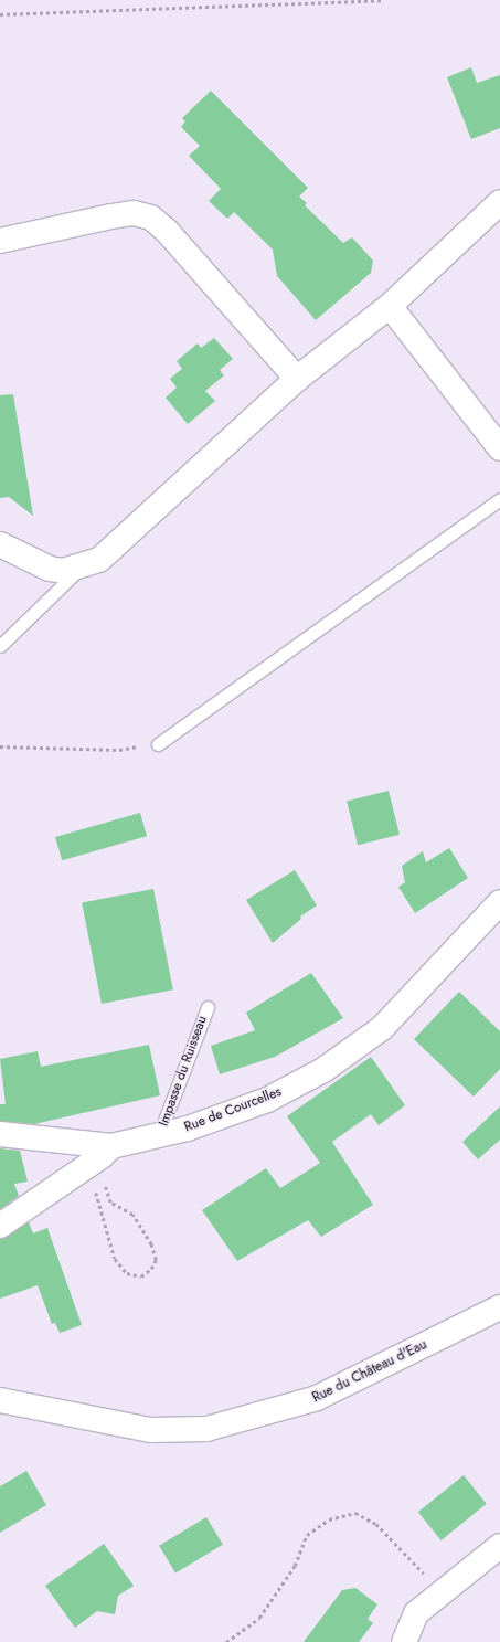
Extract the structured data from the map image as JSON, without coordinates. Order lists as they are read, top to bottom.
{
  "streets": {
    "street": ["Rue de Courcelles", "Rue du Château d'Eau"],
    "lane": ["Impasse du Ruisseau"]
  },
  "crossings": [
    ["Impasse du Ruisseau", "Rue de Courcelles"]
  ]
}
